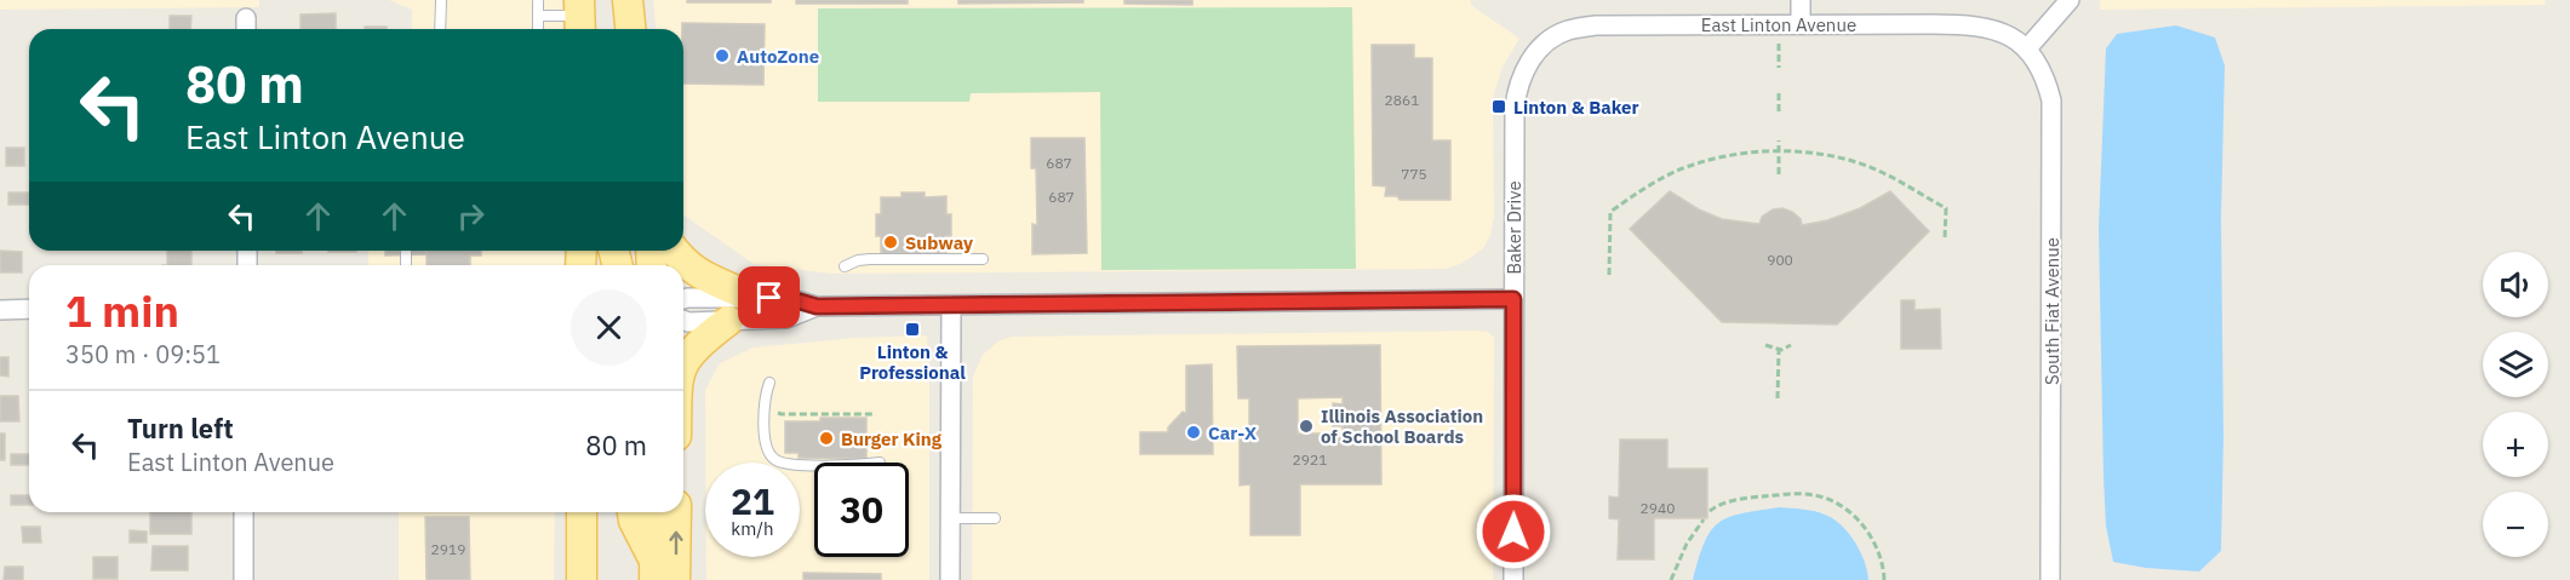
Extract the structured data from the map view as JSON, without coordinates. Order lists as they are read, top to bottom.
{
  "streets": {
    "street": ["East Linton Avenue", "Baker Drive", "South Fiat Avenue"]
  },
  "crossings": [
    ["East Linton Avenue", "Baker Drive"],
    ["East Linton Avenue", "South Fiat Avenue"]
  ],
  "places": {
    "other": [
      "AutoZone",
      "Subway",
      "Illinois Association of School Boards",
      "Car-X",
      "Burger King"
    ],
    "transit": ["Linton & Baker", "Linton & Professional"]
  },
  "house_numbers": [
    "2861",
    "687",
    "775",
    "687",
    "900",
    "2921",
    "2940",
    "2919"
  ],
  "page": {
    "turn": ["80 m", "East Linton Avenue"],
    "map_buttons": ["+", "−"],
    "heading": ["1 min", "350 m · 09:51"],
    "list": [
      {
        "name": "Turn left",
        "note": "East Linton Avenue",
        "value": "80 m"
      }
    ],
    "speed": "21 km/h",
    "limit": "30"
  }
}
